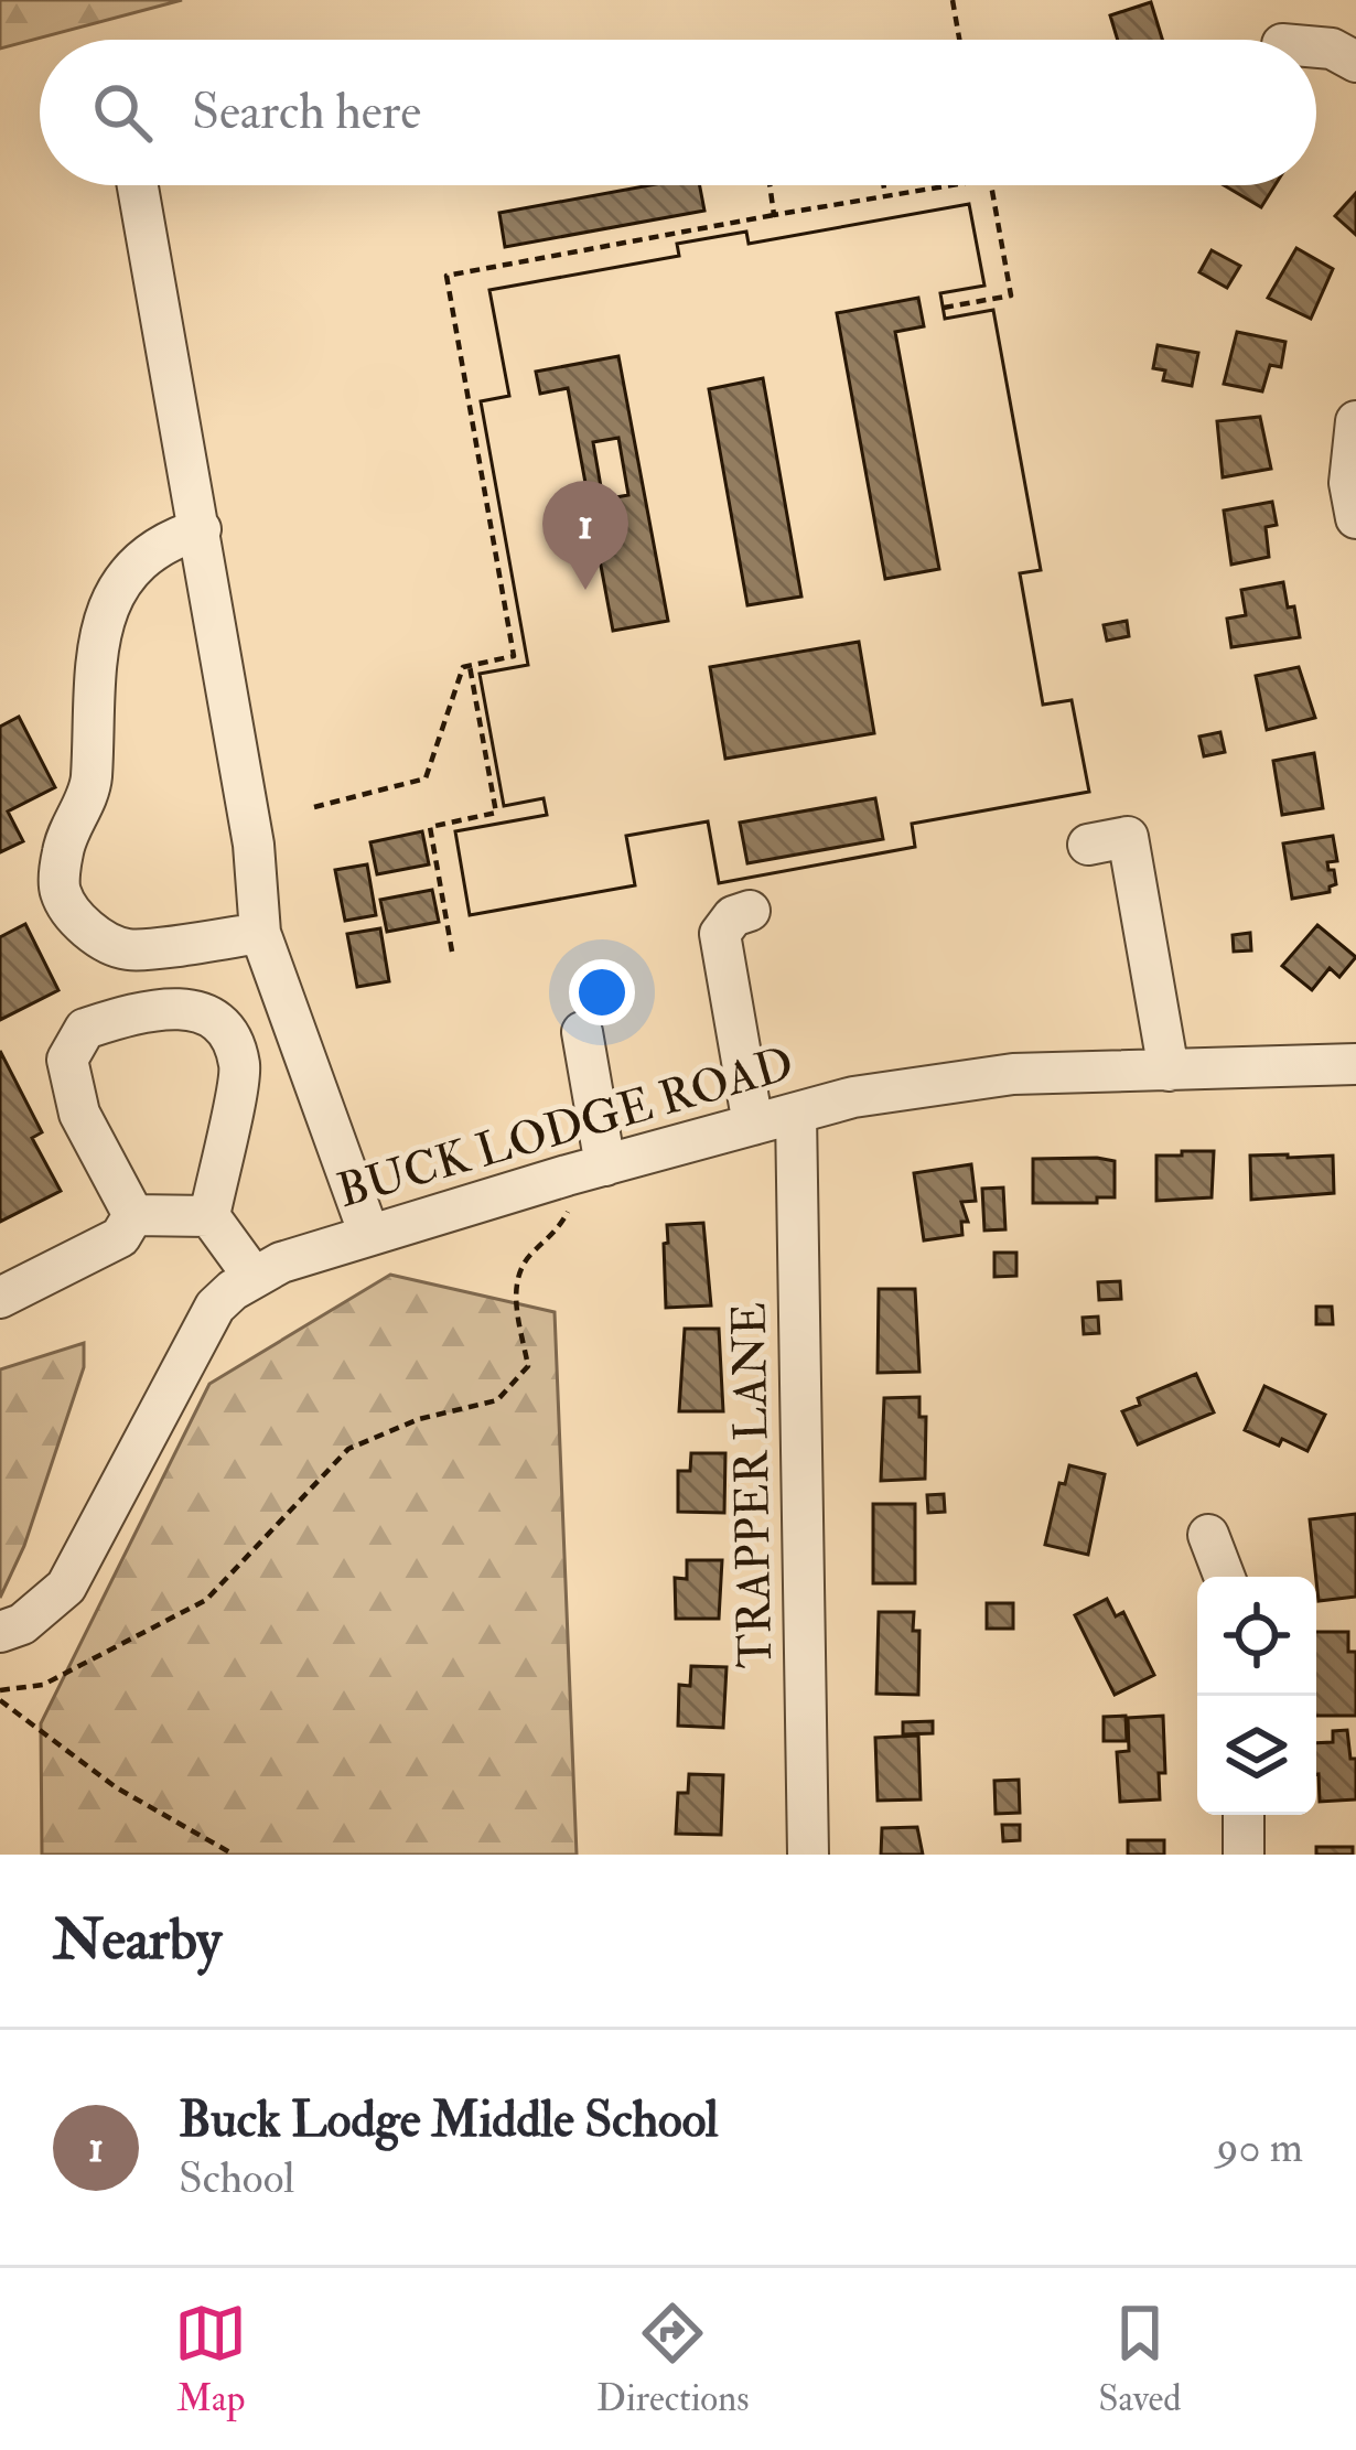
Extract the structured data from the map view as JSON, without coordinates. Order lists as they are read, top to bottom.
{
  "streets": {
    "street": ["BUCK LODGE ROAD", "TRAPPER LANE"]
  },
  "crossings": [
    ["BUCK LODGE ROAD", "TRAPPER LANE"]
  ],
  "page": {
    "search": "Search here",
    "pins": "1",
    "heading": "Nearby",
    "list": [
      {
        "mark": "1",
        "name": "Buck Lodge Middle School",
        "note": "School",
        "value": "90 m"
      }
    ],
    "nav": ["Map", "Directions", "Saved"]
  }
}
